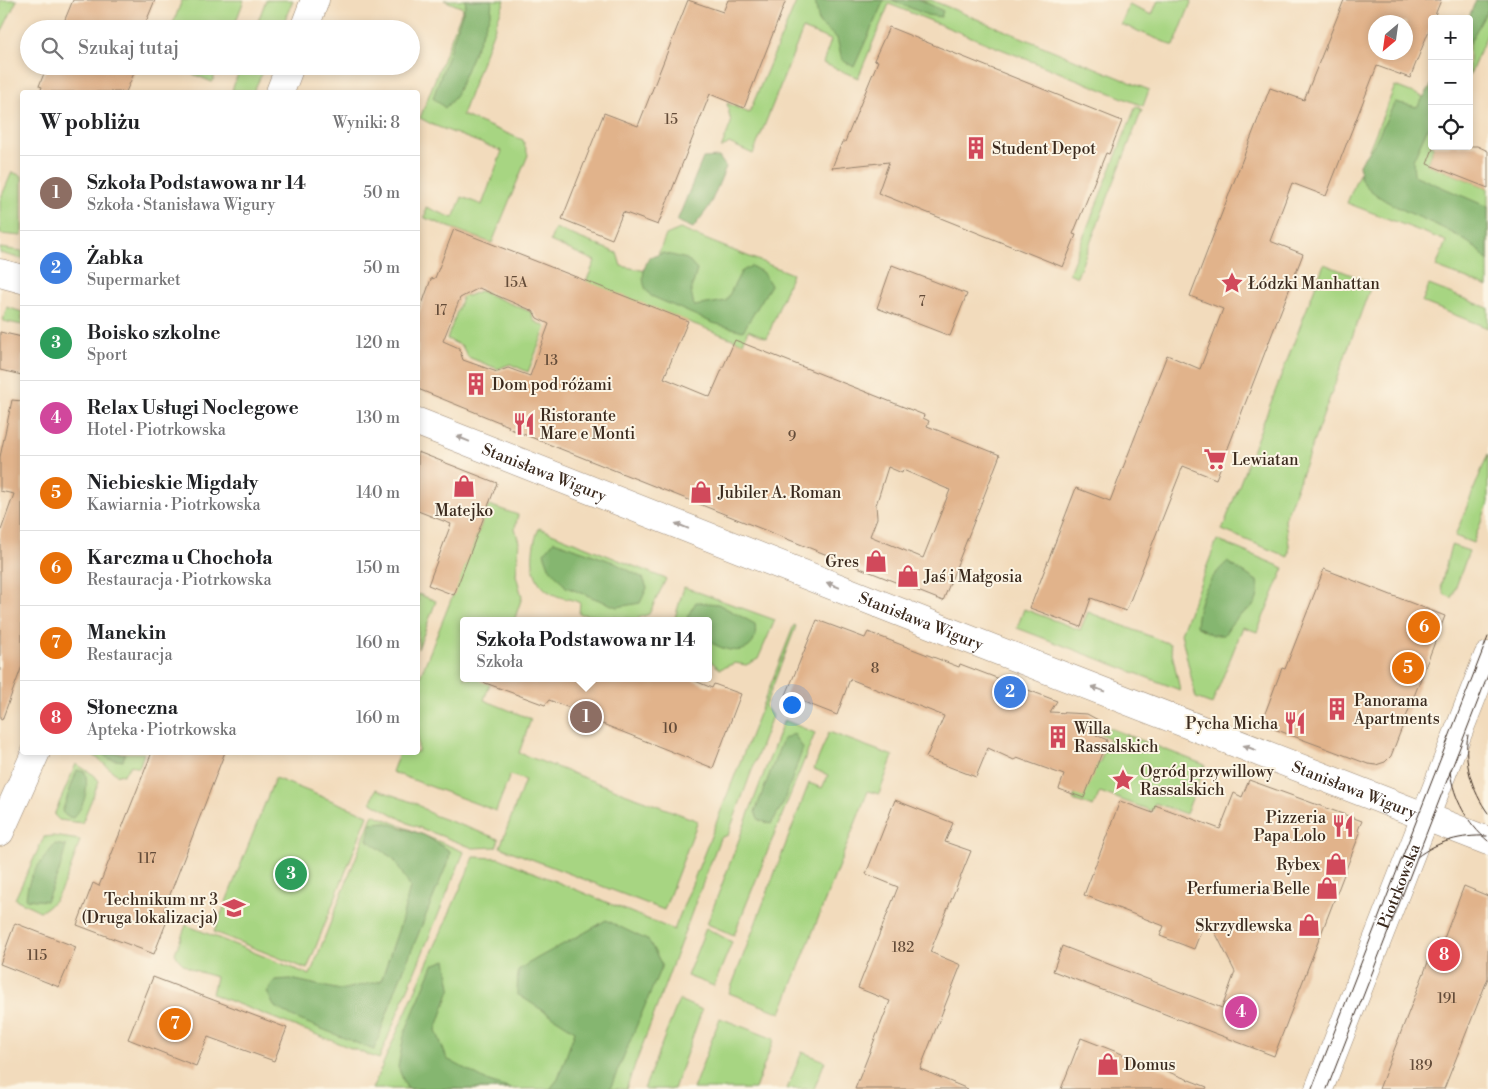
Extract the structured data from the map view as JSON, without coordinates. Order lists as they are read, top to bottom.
{
  "streets": {
    "street": ["Stanisława Wigury", "Piotrkowska"]
  },
  "crossings": [
    ["Stanisława Wigury", "Piotrkowska"]
  ],
  "one_way": ["Stanisława Wigury"],
  "places": {
    "building": [
      "Student Depot",
      "Dom pod różami",
      "Panorama Apartments",
      "Willa Rassalskich"
    ],
    "place": ["Łódzki Manhattan", "Ogród przywillowy Rassalskich"],
    "restaurant": ["Ristorante Mare e Monti", "Pycha Micha", "Pizzeria Papa Lolo"],
    "supermarket": ["Lewiatan"],
    "shop": [
      "Matejko",
      "Jubiler A. Roman",
      "Gres",
      "Jaś i Małgosia",
      "Rybex",
      "Perfumeria Belle",
      "Skrzydlewska",
      "Domus"
    ],
    "school or university": ["Technikum nr 3 (Druga lokalizacja)"]
  },
  "house_numbers": [
    "15",
    "15A",
    "7",
    "17",
    "13",
    "9",
    "8",
    "10",
    "117",
    "182",
    "115",
    "191",
    "189"
  ],
  "north": "bottom left",
  "page": {
    "map_buttons": ["+", "−"],
    "search": "Szukaj tutaj",
    "heading": ["W pobliżu", "Wyniki: 8"],
    "list": [
      {
        "mark": "1",
        "name": "Szkoła Podstawowa nr 14",
        "note": "Szkoła · Stanisława Wigury",
        "value": "50 m"
      },
      {
        "mark": "2",
        "name": "Żabka",
        "note": "Supermarket",
        "value": "50 m"
      },
      {
        "mark": "3",
        "name": "Boisko szkolne",
        "note": "Sport",
        "value": "120 m"
      },
      {
        "mark": "4",
        "name": "Relax Usługi Noclegowe",
        "note": "Hotel · Piotrkowska",
        "value": "130 m"
      },
      {
        "mark": "5",
        "name": "Niebieskie Migdały",
        "note": "Kawiarnia · Piotrkowska",
        "value": "140 m"
      },
      {
        "mark": "6",
        "name": "Karczma u Chochoła",
        "note": "Restauracja · Piotrkowska",
        "value": "150 m"
      },
      {
        "mark": "7",
        "name": "Manekin",
        "note": "Restauracja",
        "value": "160 m"
      },
      {
        "mark": "8",
        "name": "Słoneczna",
        "note": "Apteka · Piotrkowska",
        "value": "160 m"
      }
    ],
    "pins": [
      "6",
      "5",
      "2",
      "1",
      "3",
      "8",
      "4",
      "7"
    ],
    "popup": ["Szkoła Podstawowa nr 14", "Szkoła"]
  }
}
